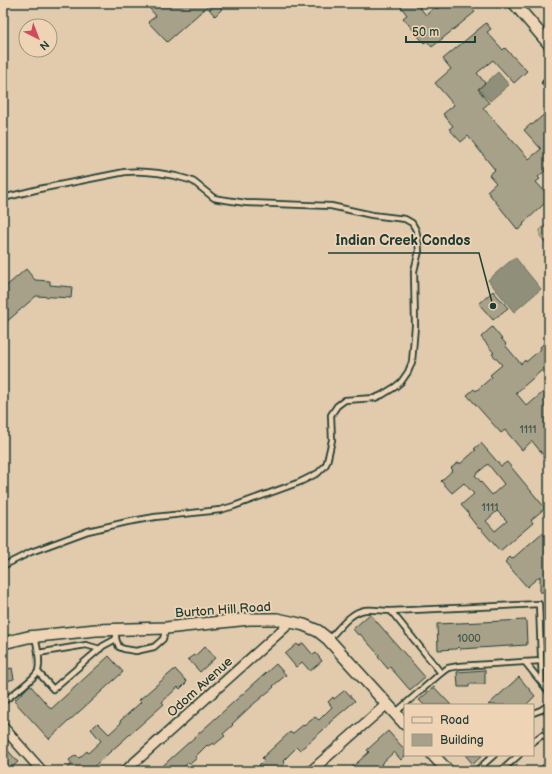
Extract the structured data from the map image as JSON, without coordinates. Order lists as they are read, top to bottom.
{
  "streets": {
    "street": ["Burton Hill Road", "Odom Avenue"]
  },
  "crossings": [
    ["Burton Hill Road", "Odom Avenue"]
  ],
  "places": ["Indian Creek Condos"],
  "house_numbers": ["1111", "1111", "1000"],
  "legend": ["Road", "Building"],
  "scale_bar": "50 m",
  "north": "bottom right"
}
